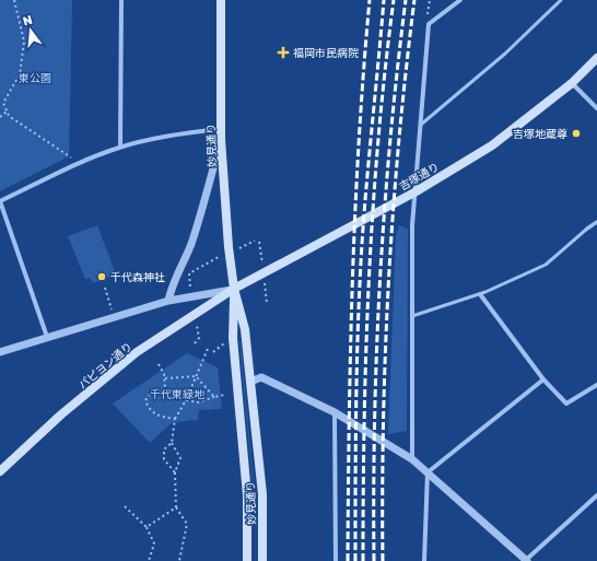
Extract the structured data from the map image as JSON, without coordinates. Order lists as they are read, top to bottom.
{
  "streets": {
    "main road": ["妙見通り", "吉塚通り", "パピヨン通り"]
  },
  "crossings": [
    ["妙見通り", "吉塚通り"],
    ["妙見通り", "パピヨン通り"],
    ["吉塚通り", "パピヨン通り"]
  ],
  "parks": ["東公園", "千代東緑地"],
  "places": {
    "health": ["福岡市民病院"],
    "other": ["吉塚地蔵尊", "千代森神社"]
  },
  "north": "top"
}
